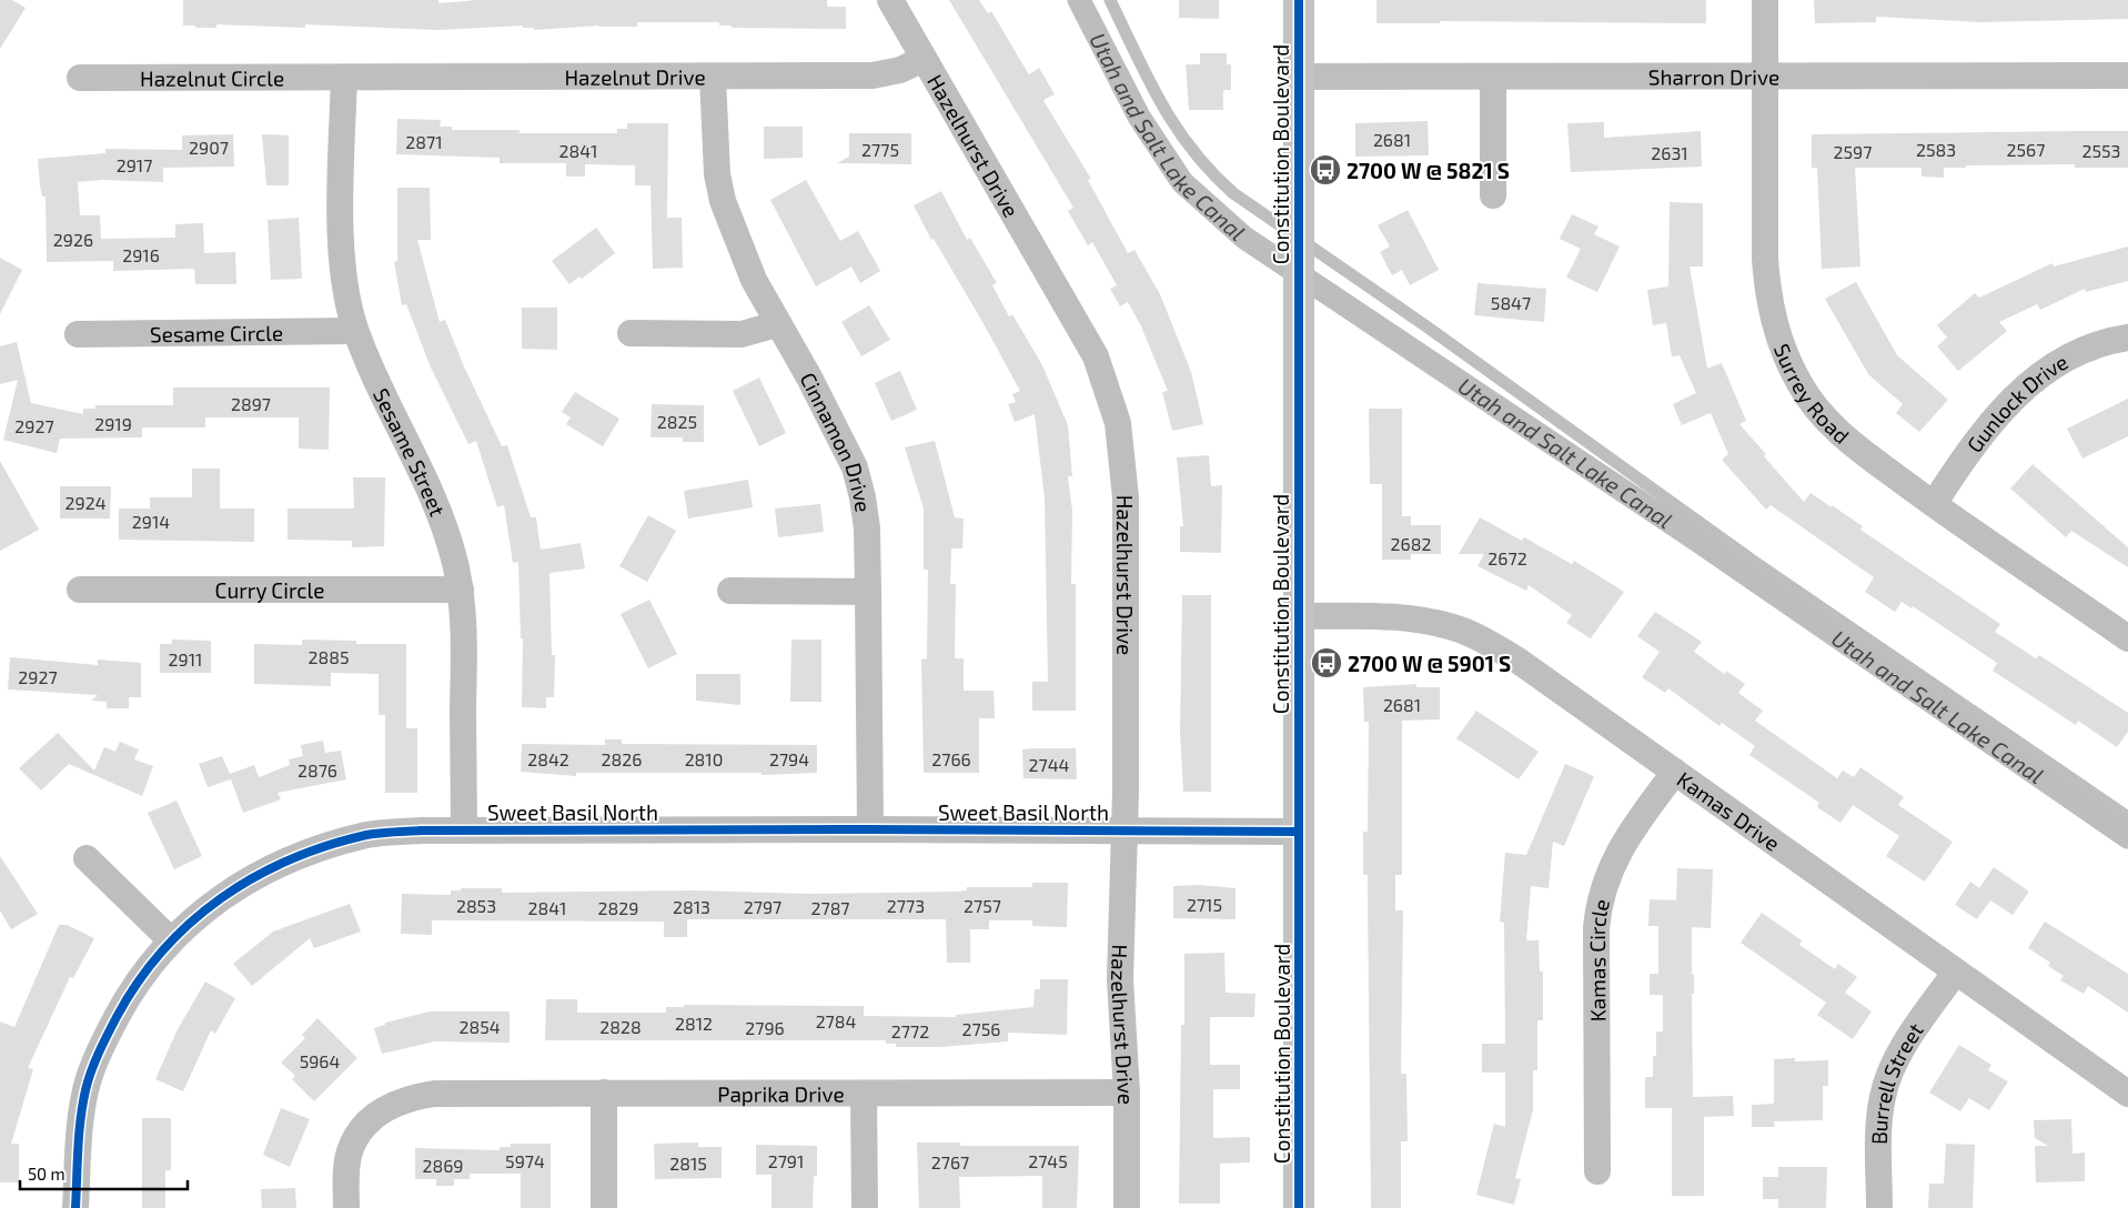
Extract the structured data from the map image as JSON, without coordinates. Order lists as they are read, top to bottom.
{
  "streets": {
    "main road": ["Constitution Boulevard"],
    "street": [
      "Hazelnut Drive",
      "Sharron Drive",
      "Hazelnut Circle",
      "Hazelhurst Drive",
      "Sesame Circle",
      "Surrey Road",
      "Gunlock Drive",
      "Cinnamon Drive",
      "Sesame Street",
      "Curry Circle",
      "Kamas Drive",
      "Sweet Basil North",
      "Kamas Circle",
      "Burrell Street",
      "Paprika Drive"
    ]
  },
  "crossings": [
    ["Hazelnut Drive", "Hazelnut Circle"],
    ["Hazelnut Drive", "Hazelhurst Drive"],
    ["Hazelnut Drive", "Cinnamon Drive"],
    ["Hazelnut Drive", "Sesame Street"],
    ["Sharron Drive", "Constitution Boulevard"],
    ["Sharron Drive", "Surrey Road"],
    ["Hazelnut Circle", "Sesame Street"],
    ["Hazelhurst Drive", "Sweet Basil North"],
    ["Hazelhurst Drive", "Paprika Drive"],
    ["Constitution Boulevard", "Kamas Drive"],
    ["Constitution Boulevard", "Sweet Basil North"],
    ["Sesame Circle", "Sesame Street"],
    ["Surrey Road", "Gunlock Drive"],
    ["Cinnamon Drive", "Sweet Basil North"],
    ["Sesame Street", "Curry Circle"],
    ["Sesame Street", "Sweet Basil North"],
    ["Kamas Drive", "Kamas Circle"],
    ["Kamas Drive", "Burrell Street"]
  ],
  "water": ["Utah and Salt Lake Canal"],
  "places": {
    "bus stop": ["2700 W @ 5821 S", "2700 W @ 5901 S"]
  },
  "house_numbers": [
    "2681",
    "2871",
    "2907",
    "2775",
    "2583",
    "2567",
    "2841",
    "2553",
    "2597",
    "2631",
    "2917",
    "2926",
    "2916",
    "5847",
    "2897",
    "2825",
    "2919",
    "2927",
    "2924",
    "2914",
    "2682",
    "2672",
    "2885",
    "2911",
    "2927",
    "2681",
    "2842",
    "2826",
    "2810",
    "2794",
    "2766",
    "2744",
    "2876",
    "2715",
    "2853",
    "2773",
    "2757",
    "2813",
    "2797",
    "2841",
    "2829",
    "2787",
    "2784",
    "2812",
    "2854",
    "2828",
    "2796",
    "2756",
    "2772",
    "5964",
    "5974",
    "2791",
    "2745",
    "2767",
    "2815",
    "2869"
  ],
  "scale_bar": "50 m"
}
